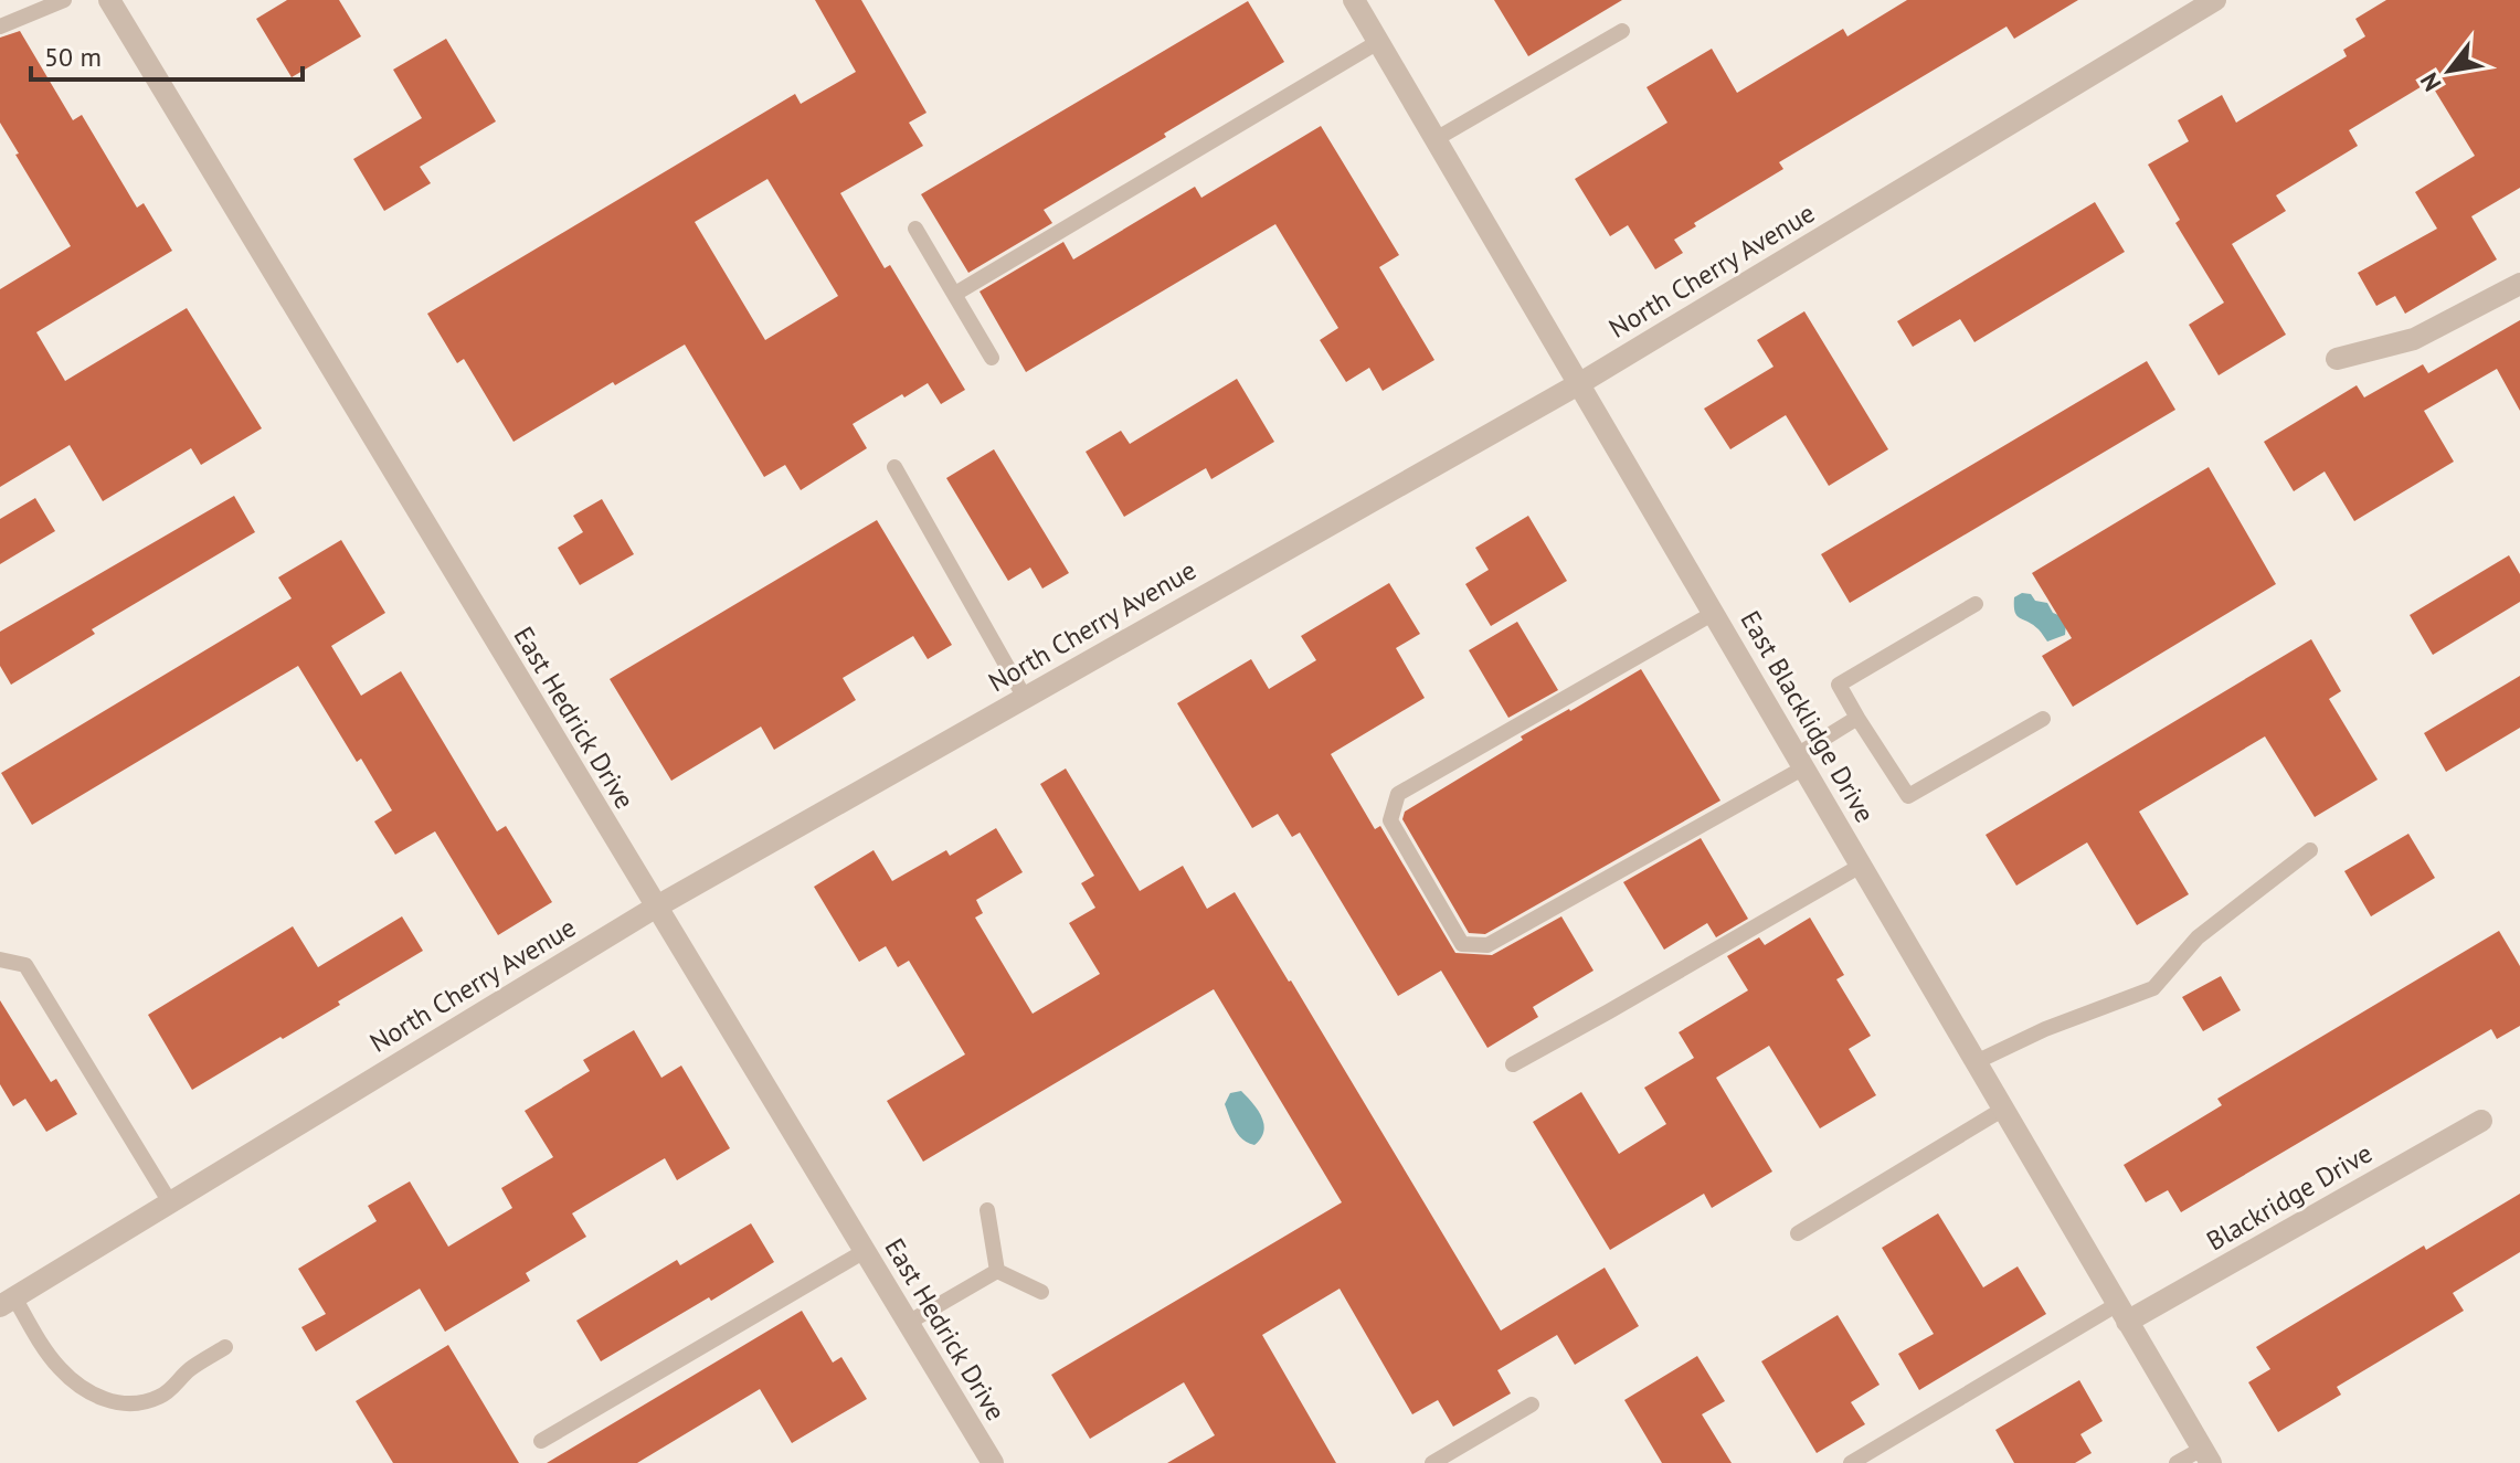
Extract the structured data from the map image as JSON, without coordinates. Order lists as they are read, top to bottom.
{
  "streets": {
    "street": [
      "North Cherry Avenue",
      "East Blacklidge Drive",
      "East Hedrick Drive",
      "Blackridge Drive"
    ]
  },
  "crossings": [
    ["North Cherry Avenue", "East Blacklidge Drive"],
    ["North Cherry Avenue", "East Hedrick Drive"],
    ["East Blacklidge Drive", "Blackridge Drive"]
  ],
  "scale_bar": "50 m",
  "north": "bottom left"
}
